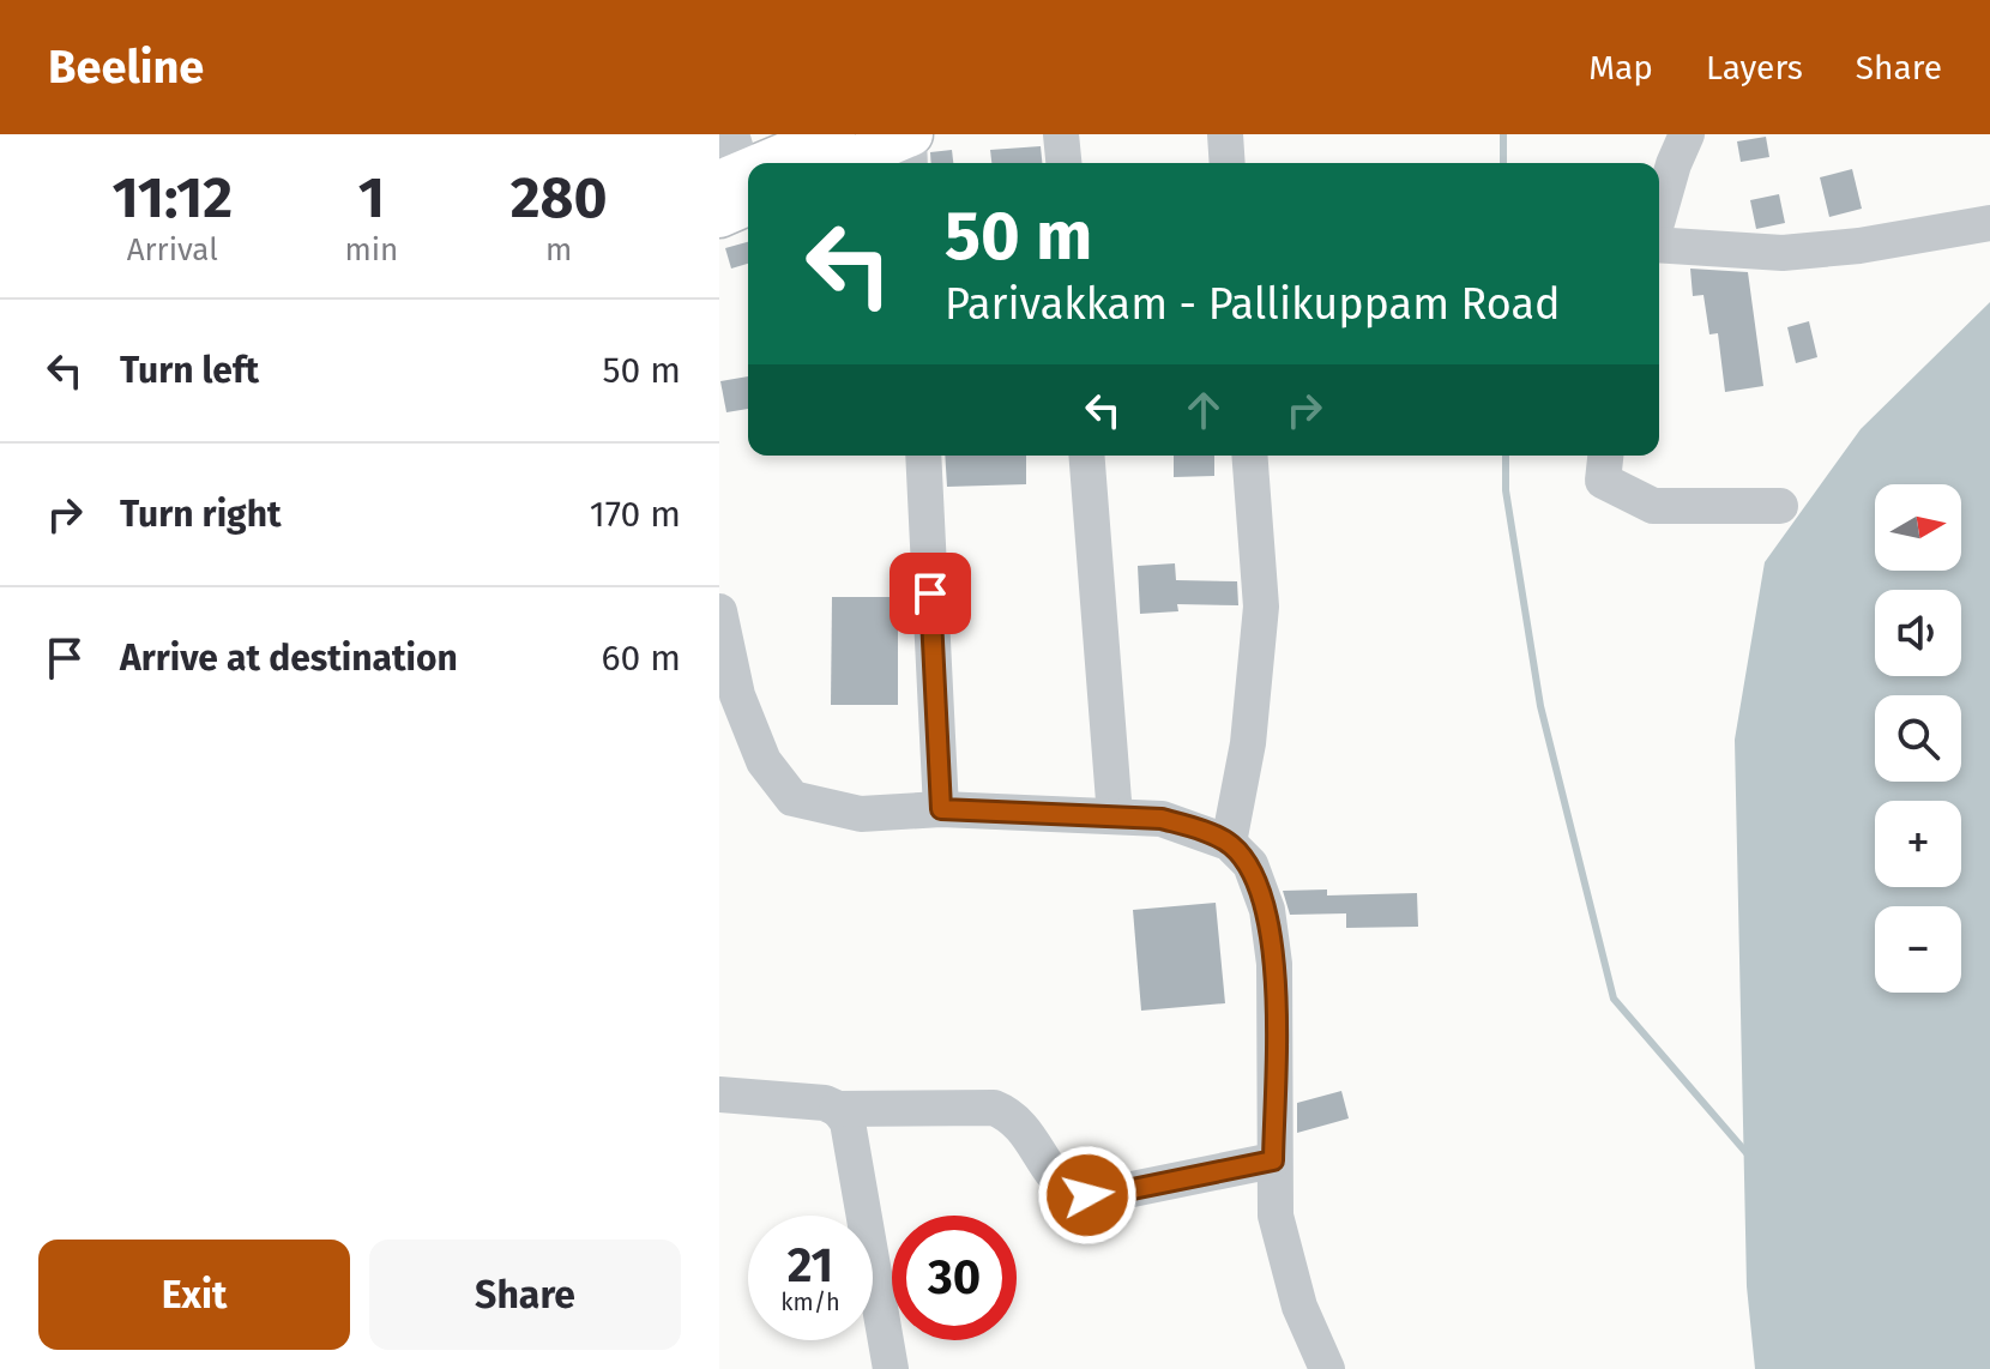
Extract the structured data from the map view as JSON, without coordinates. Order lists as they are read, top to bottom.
{
  "north": "right",
  "page": {
    "header": "Beeline",
    "nav": ["Map", "Layers", "Share"],
    "eta": [
      "11:12",
      "Arrival",
      "1",
      "min",
      "280",
      "m"
    ],
    "turn": ["50 m", "Parivakkam - Pallikuppam Road"],
    "list": [
      {
        "name": "Turn left",
        "value": "50 m"
      },
      {
        "name": "Turn right",
        "value": "170 m"
      },
      {
        "name": "Arrive at destination",
        "value": "60 m"
      }
    ],
    "map_buttons": ["+", "−"],
    "speed": "21 km/h",
    "limit": "30",
    "buttons": ["Exit", "Share"]
  }
}
